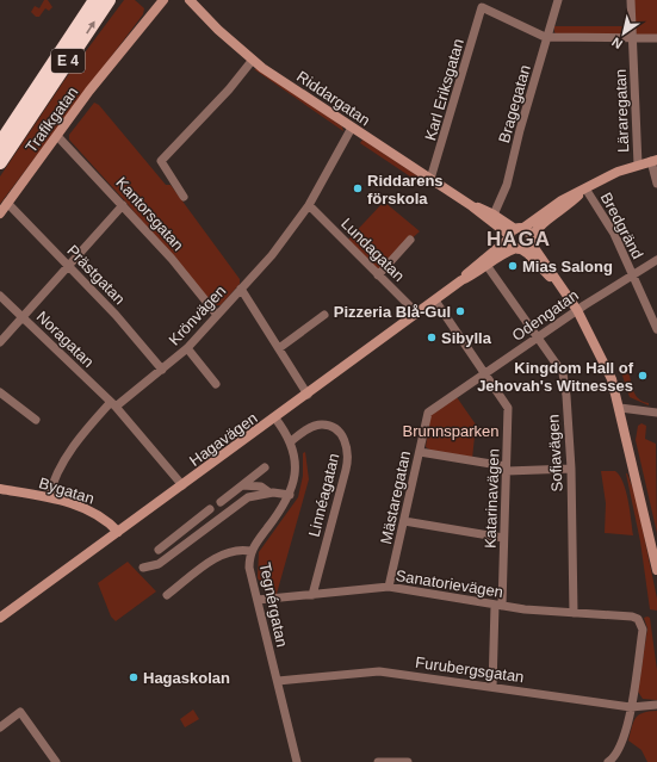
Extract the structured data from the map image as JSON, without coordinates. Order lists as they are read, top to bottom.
{
  "streets": {
    "highway": ["E 4"],
    "street": [
      "Karl Eriksgatan",
      "Riddargatan",
      "Bragegatan",
      "Läraregatan",
      "Trafikgatan",
      "Kantorsgatan",
      "Bredgränd",
      "Lundagatan",
      "Prästgatan",
      "Krönvägen",
      "Odengatan",
      "Noragatan",
      "Hagavägen",
      "Sofiavägen",
      "Bygatan",
      "Linnéagatan",
      "Mästaregatan",
      "Katarinavägen",
      "Sanatorievägen",
      "Tegnérgatan",
      "Furubergsgatan"
    ]
  },
  "crossings": [
    ["Karl Eriksgatan", "Riddargatan"],
    ["Karl Eriksgatan", "Bragegatan"],
    ["Riddargatan", "Bragegatan"],
    ["Riddargatan", "Krönvägen"],
    ["Riddargatan", "Hagavägen"],
    ["Läraregatan", "Hagavägen"],
    ["Trafikgatan", "Kantorsgatan"],
    ["Trafikgatan", "Prästgatan"],
    ["Kantorsgatan", "Krönvägen"],
    ["Bredgränd", "Odengatan"],
    ["Bredgränd", "Hagavägen"],
    ["Lundagatan", "Krönvägen"],
    ["Lundagatan", "Hagavägen"],
    ["Prästgatan", "Krönvägen"],
    ["Krönvägen", "Noragatan"],
    ["Krönvägen", "Bygatan"],
    ["Odengatan", "Sofiavägen"],
    ["Odengatan", "Mästaregatan"],
    ["Odengatan", "Katarinavägen"],
    ["Noragatan", "Hagavägen"],
    ["Hagavägen", "Sofiavägen"],
    ["Hagavägen", "Bygatan"],
    ["Hagavägen", "Katarinavägen"],
    ["Hagavägen", "Tegnérgatan"],
    ["Sofiavägen", "Sanatorievägen"],
    ["Linnéagatan", "Sanatorievägen"],
    ["Linnéagatan", "Tegnérgatan"],
    ["Mästaregatan", "Sanatorievägen"],
    ["Katarinavägen", "Sanatorievägen"],
    ["Katarinavägen", "Furubergsgatan"],
    ["Sanatorievägen", "Tegnérgatan"],
    ["Sanatorievägen", "Furubergsgatan"],
    ["Tegnérgatan", "Furubergsgatan"]
  ],
  "districts": ["HAGA"],
  "parks": ["Brunnsparken"],
  "places": [
    "Riddarens förskola",
    "Mias Salong",
    "Pizzeria Blå-Gul",
    "Sibylla",
    "Kingdom Hall of Jehovah's Witnesses",
    "Hagaskolan"
  ],
  "north": "bottom left"
}
